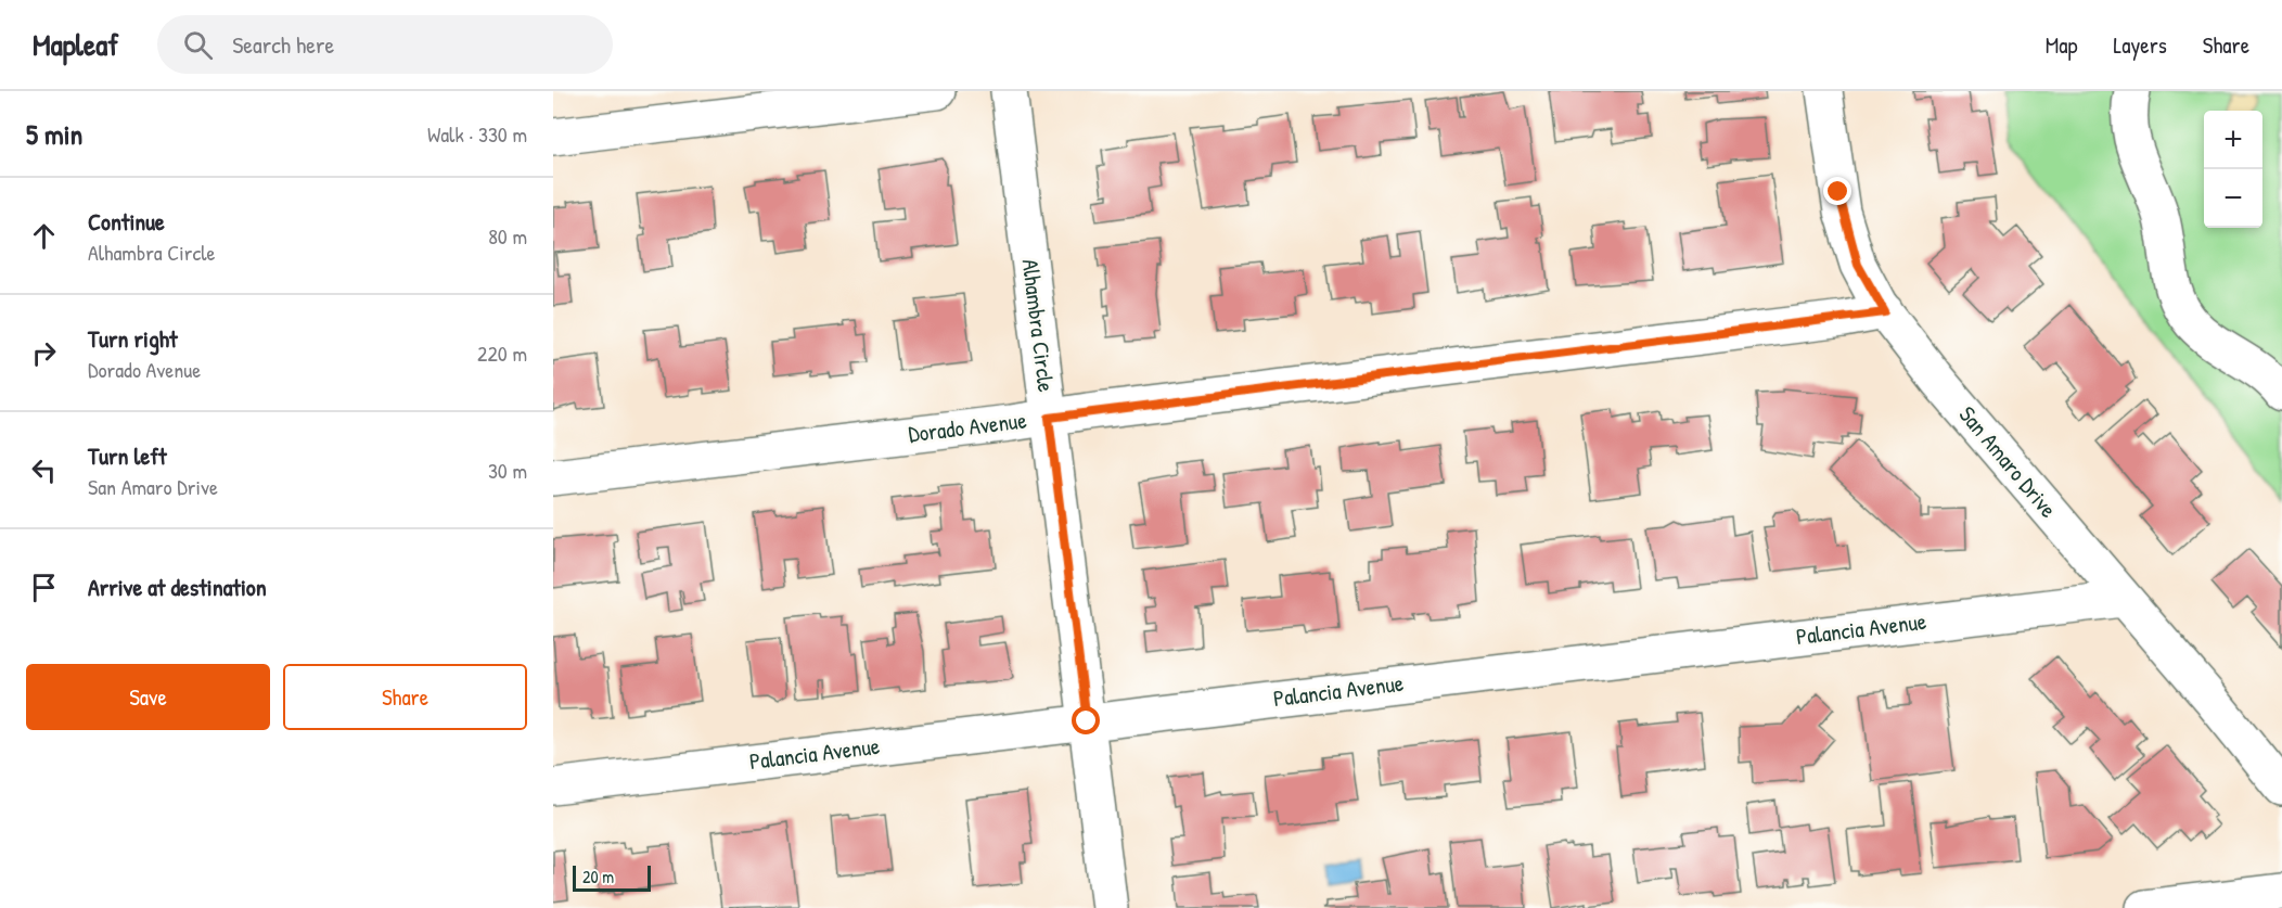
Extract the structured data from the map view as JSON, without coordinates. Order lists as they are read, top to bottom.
{
  "streets": {
    "street": [
      "Alhambra Circle",
      "Dorado Avenue",
      "San Amaro Drive",
      "Palancia Avenue"
    ]
  },
  "crossings": [
    ["Alhambra Circle", "Dorado Avenue"],
    ["Alhambra Circle", "Palancia Avenue"],
    ["Dorado Avenue", "San Amaro Drive"],
    ["San Amaro Drive", "Palancia Avenue"]
  ],
  "scale_bar": "20 m",
  "page": {
    "header": "Mapleaf",
    "search": "Search here",
    "nav": ["Map", "Layers", "Share"],
    "heading": ["5 min", "Walk · 330 m"],
    "map_buttons": ["+", "−"],
    "list": [
      ["Continue", "Alhambra Circle", "80 m"],
      ["Turn right", "Dorado Avenue", "220 m"],
      ["Turn left", "San Amaro Drive", "30 m"],
      "Arrive at destination"
    ],
    "buttons": ["Save", "Share"],
    "scale": "20 m"
  }
}
